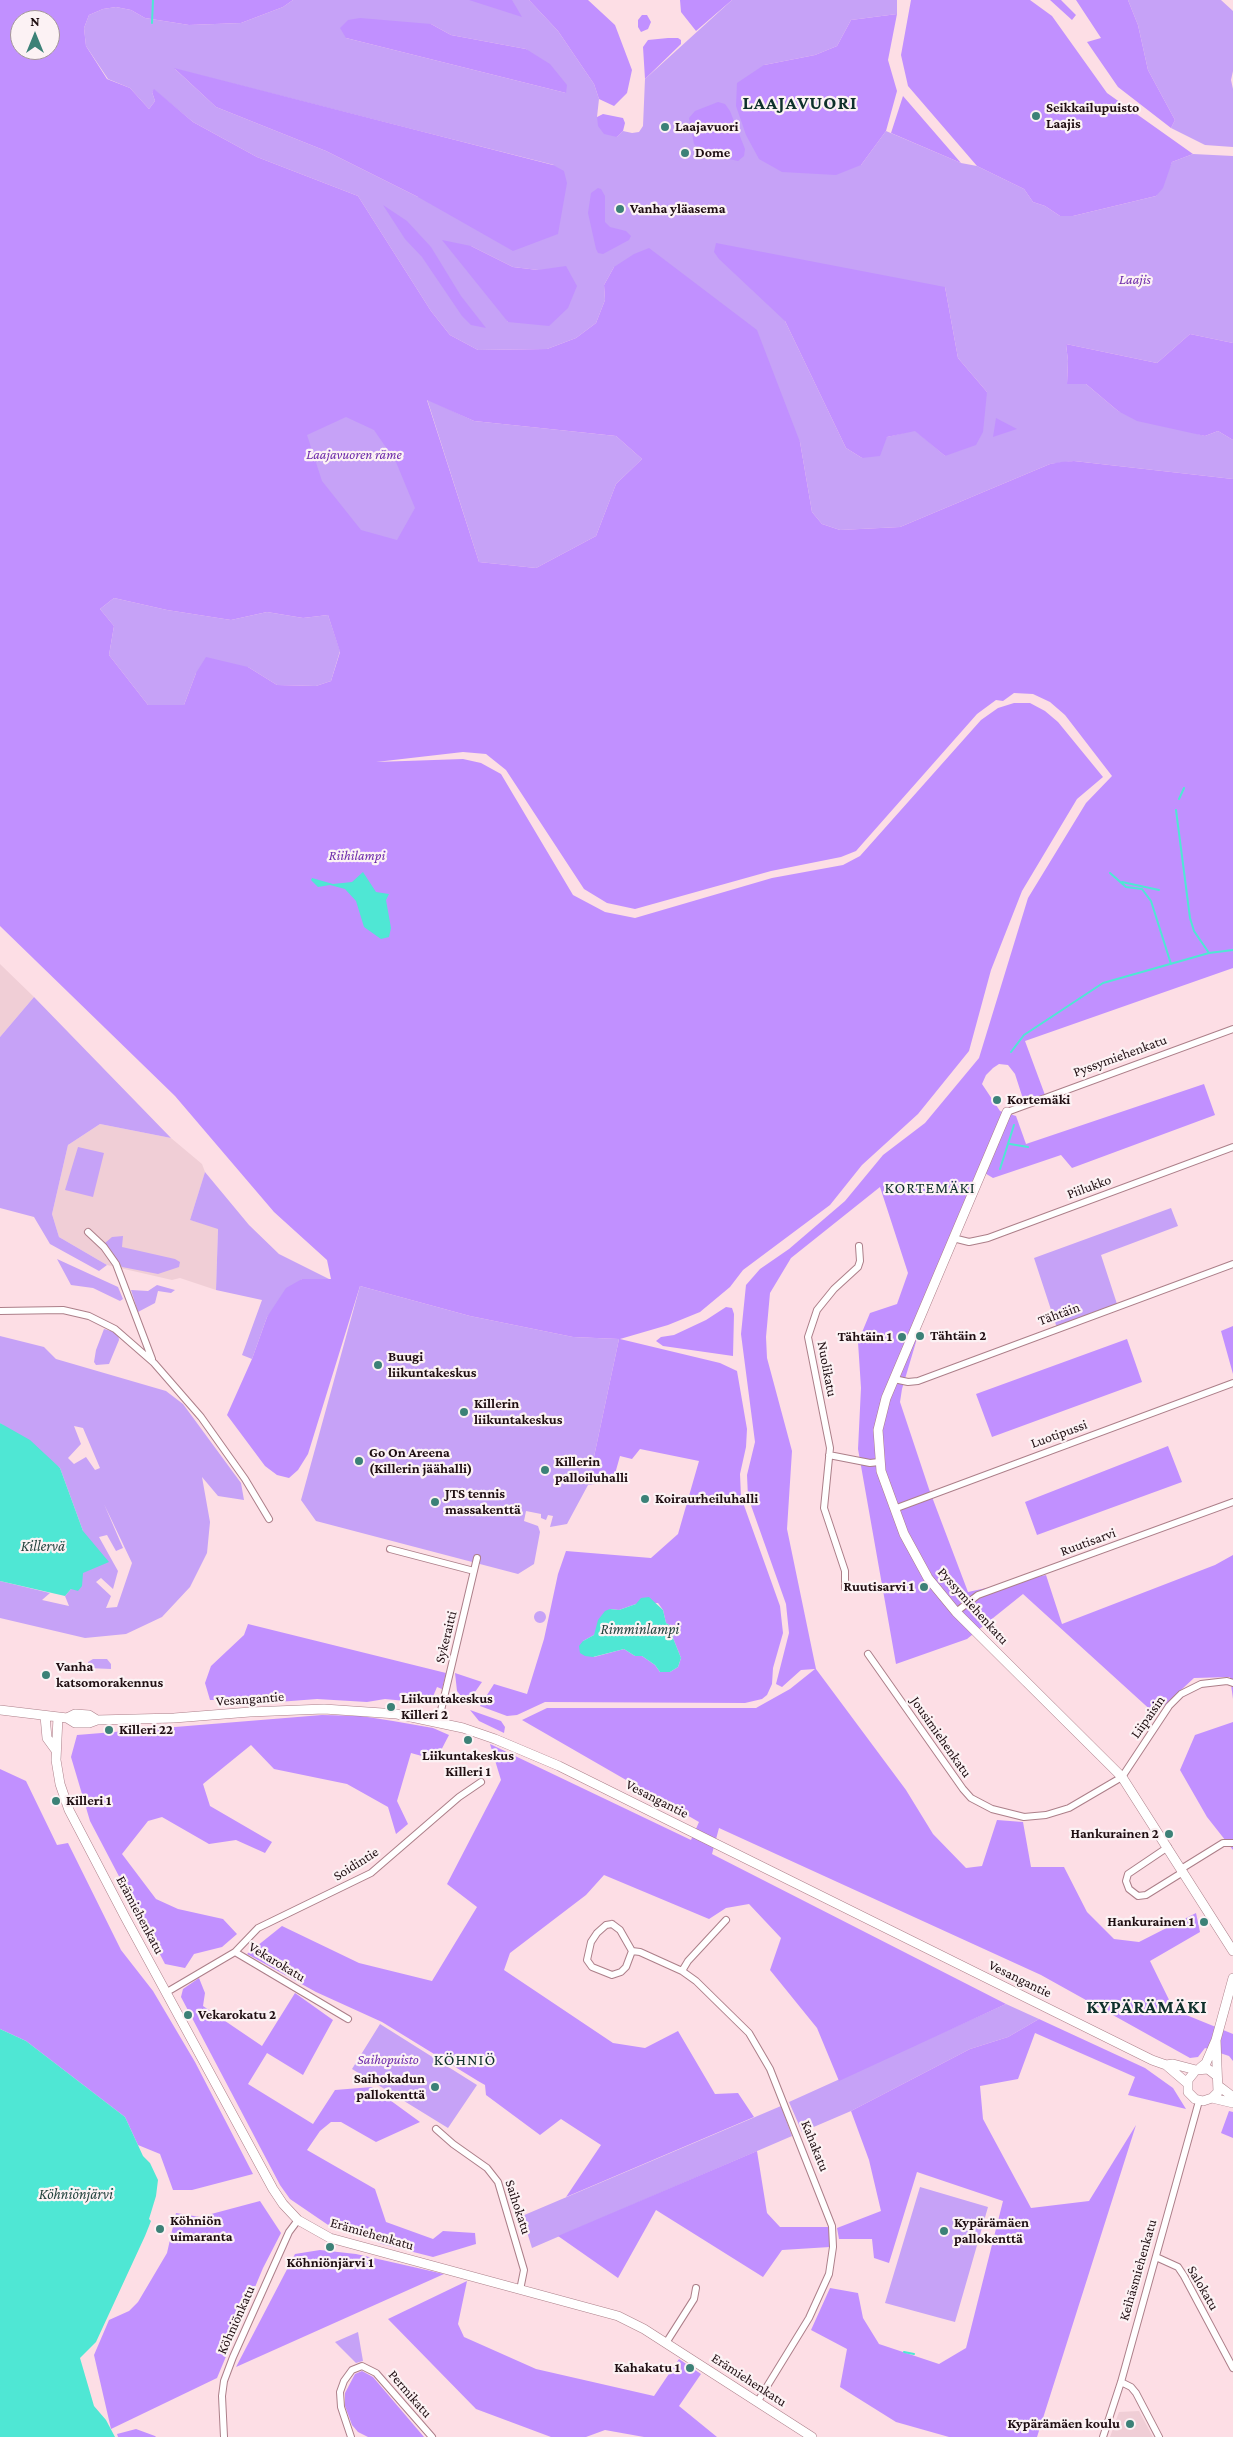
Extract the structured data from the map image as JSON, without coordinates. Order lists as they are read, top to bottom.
{
  "streets": {
    "street": [
      "Pyssymiehenkatu",
      "Piilukko",
      "Tähtäin",
      "Nuolikatu",
      "Luotipussi",
      "Ruutisarvi",
      "Sykeraitti",
      "Vesangantie",
      "Liipaisin",
      "Jousimiehenkatu",
      "Soidintie",
      "Erämiehenkatu",
      "Vekarokatu",
      "Kahakatu",
      "Saihokatu",
      "Keihäsmiehenkatu",
      "Salokatu",
      "Köhniönkatu",
      "Permikatu"
    ]
  },
  "crossings": [
    ["Pyssymiehenkatu", "Piilukko"],
    ["Pyssymiehenkatu", "Tähtäin"],
    ["Pyssymiehenkatu", "Luotipussi"],
    ["Pyssymiehenkatu", "Ruutisarvi"],
    ["Pyssymiehenkatu", "Liipaisin"],
    ["Pyssymiehenkatu", "Jousimiehenkatu"],
    ["Sykeraitti", "Vesangantie"],
    ["Vesangantie", "Erämiehenkatu"],
    ["Vesangantie", "Keihäsmiehenkatu"],
    ["Liipaisin", "Jousimiehenkatu"],
    ["Soidintie", "Vekarokatu"],
    ["Erämiehenkatu", "Vekarokatu"],
    ["Erämiehenkatu", "Kahakatu"],
    ["Erämiehenkatu", "Saihokatu"],
    ["Erämiehenkatu", "Köhniönkatu"],
    ["Keihäsmiehenkatu", "Salokatu"]
  ],
  "districts": [
    "LAAJAVUORI",
    "KORTEMÄKI",
    "KYPÄRÄMÄKI",
    "KÖHNIÖ"
  ],
  "water": ["Killervä", "Rimminlampi", "Köhniönjärvi"],
  "parks": [
    "Laajis",
    "Laajavuoren räme",
    "Riihilampi",
    "Saihopuisto"
  ],
  "places": [
    "Seikkailupuisto Laajis",
    "Laajavuori",
    "Dome",
    "Vanha yläasema",
    "Kortemäki",
    "Tähtäin 2",
    "Tähtäin 1",
    "Buugi liikuntakeskus",
    "Killerin liikuntakeskus",
    "Go On Areena (Killerin jäähalli)",
    "Killerin palloiluhalli",
    "Koiraurheiluhalli",
    "JTS tennis massakenttä",
    "Ruutisarvi 1",
    "Vanha katsomorakennus",
    "Liikuntakeskus Killeri 2",
    "Killeri 22",
    "Liikuntakeskus Killeri 1",
    "Killeri 1",
    "Hankurainen 2",
    "Hankurainen 1",
    "Vekarokatu 2",
    "Saihokadun pallokenttä",
    "Köhniön uimaranta",
    "Kypärämäen pallokenttä",
    "Köhniönjärvi 1",
    "Kahakatu 1",
    "Kypärämäen koulu"
  ],
  "north": "top"
}
